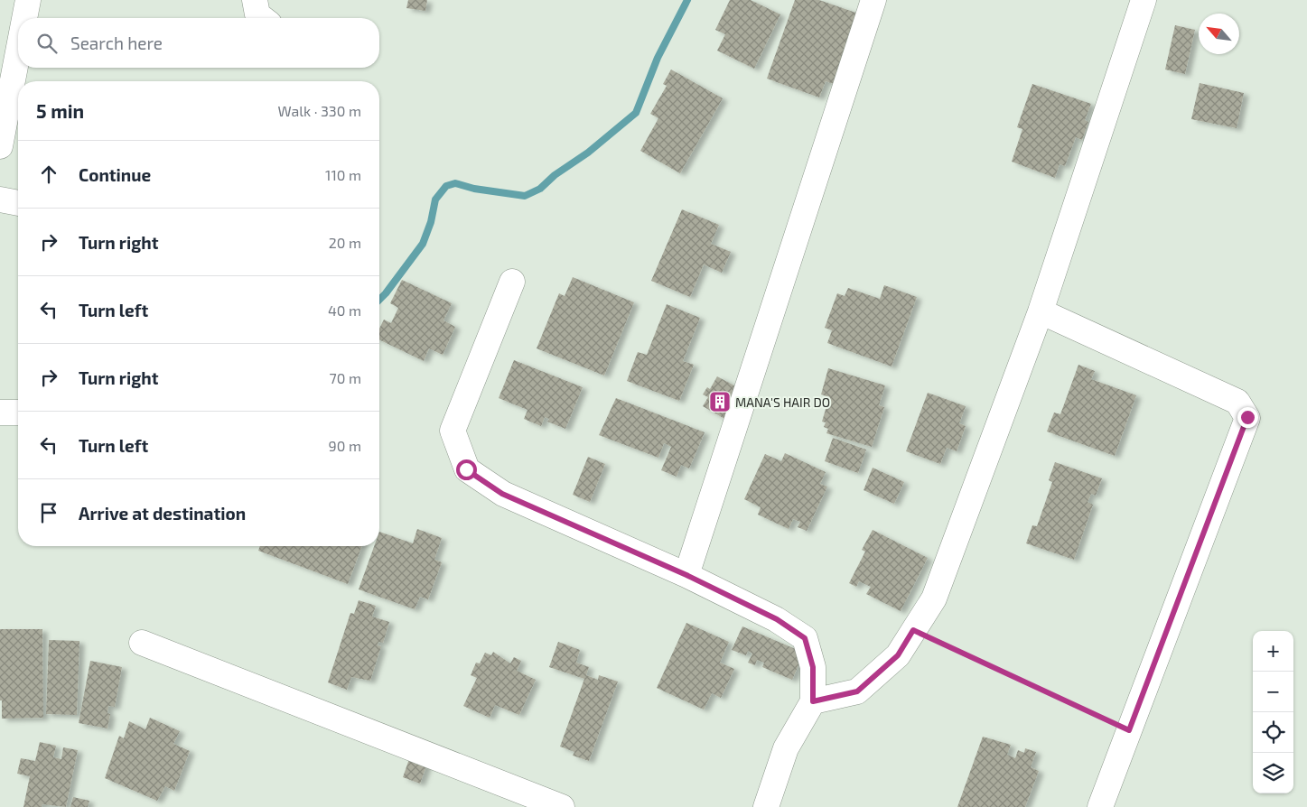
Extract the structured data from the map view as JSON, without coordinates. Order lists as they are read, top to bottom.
{
  "places": {
    "building": ["MANA'S HAIR DO"]
  },
  "north": "top left",
  "page": {
    "search": "Search here",
    "heading": ["5 min", "Walk · 330 m"],
    "list": [
      ["Continue", "110 m"],
      ["Turn right", "20 m"],
      ["Turn left", "40 m"],
      ["Turn right", "70 m"],
      ["Turn left", "90 m"],
      "Arrive at destination"
    ],
    "map_buttons": ["+", "−"]
  }
}
